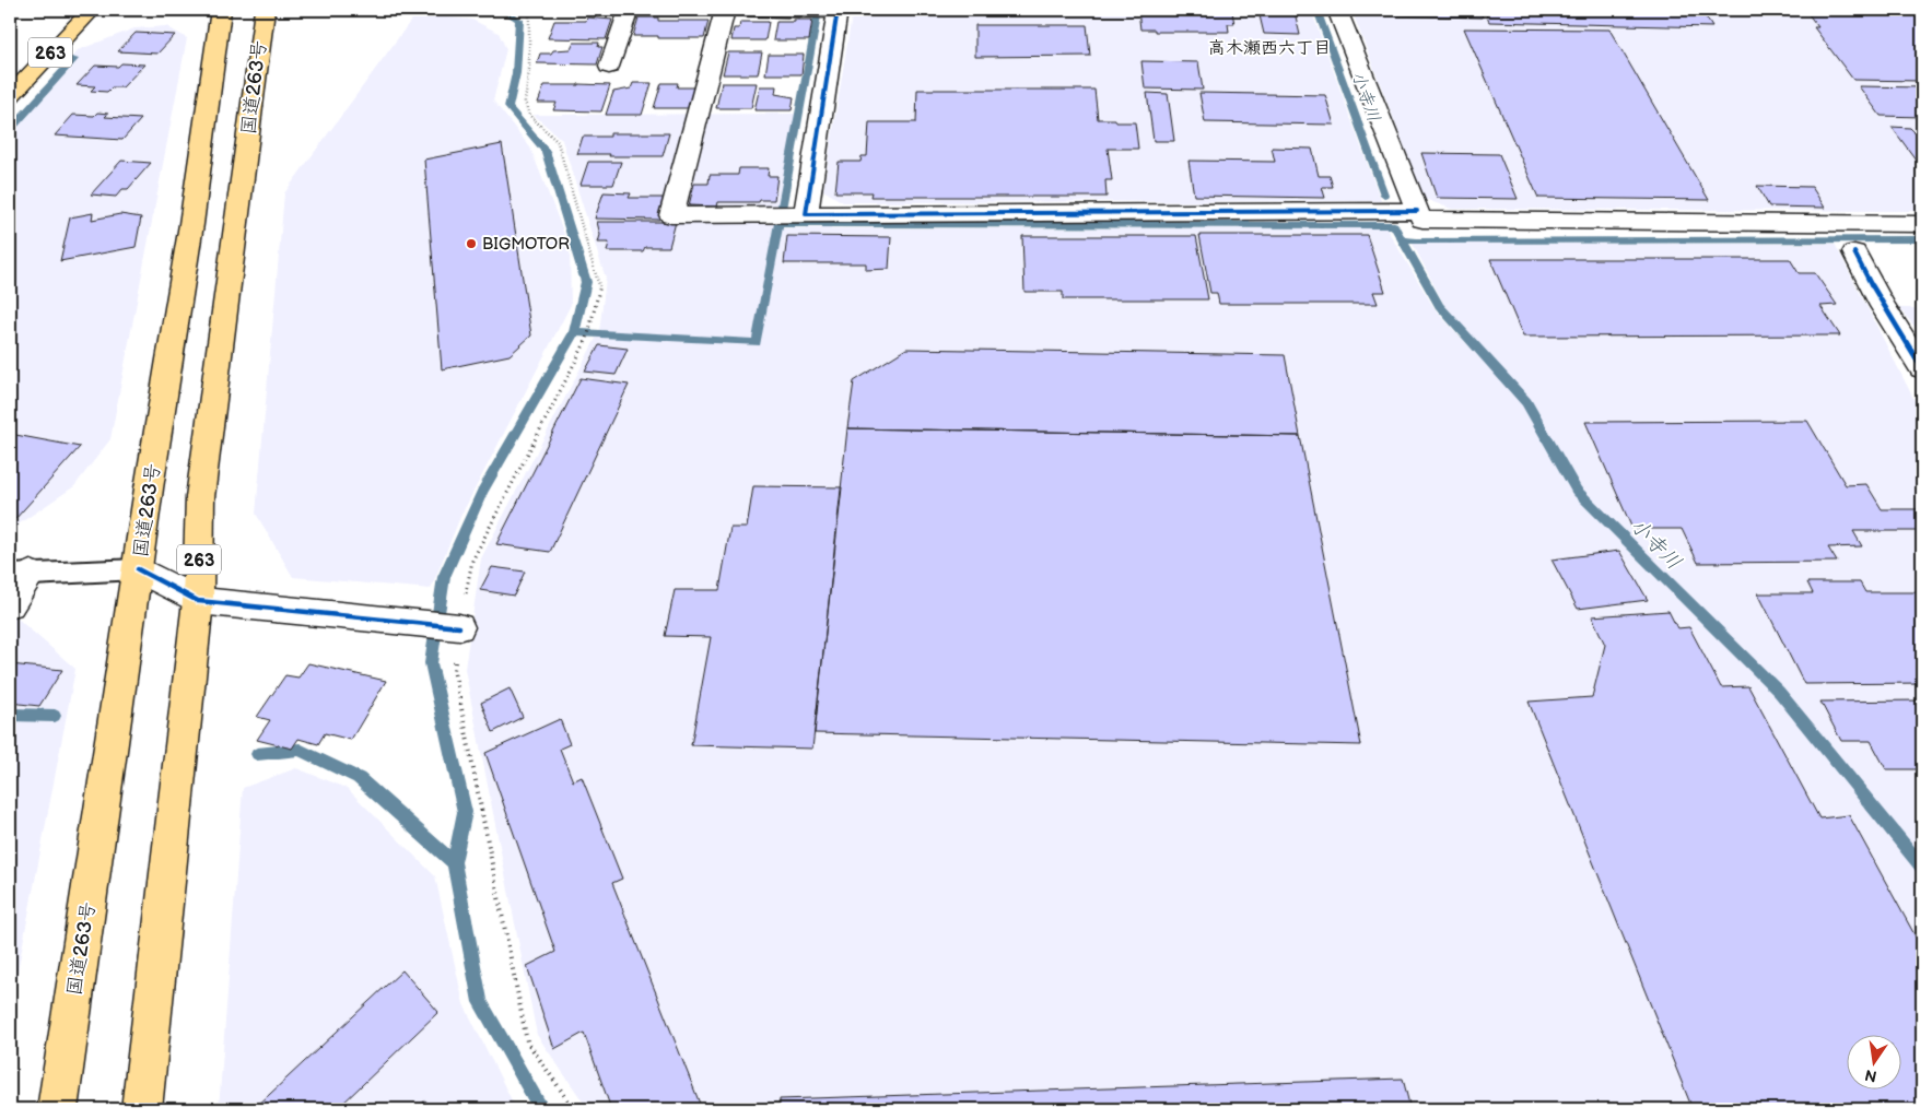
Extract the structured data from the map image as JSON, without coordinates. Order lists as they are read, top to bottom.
{
  "streets": {
    "highway": ["263", "国道263号"]
  },
  "districts": ["高木瀬西六丁目"],
  "water": ["小寺川"],
  "places": ["BIGMOTOR"],
  "north": "bottom"
}
